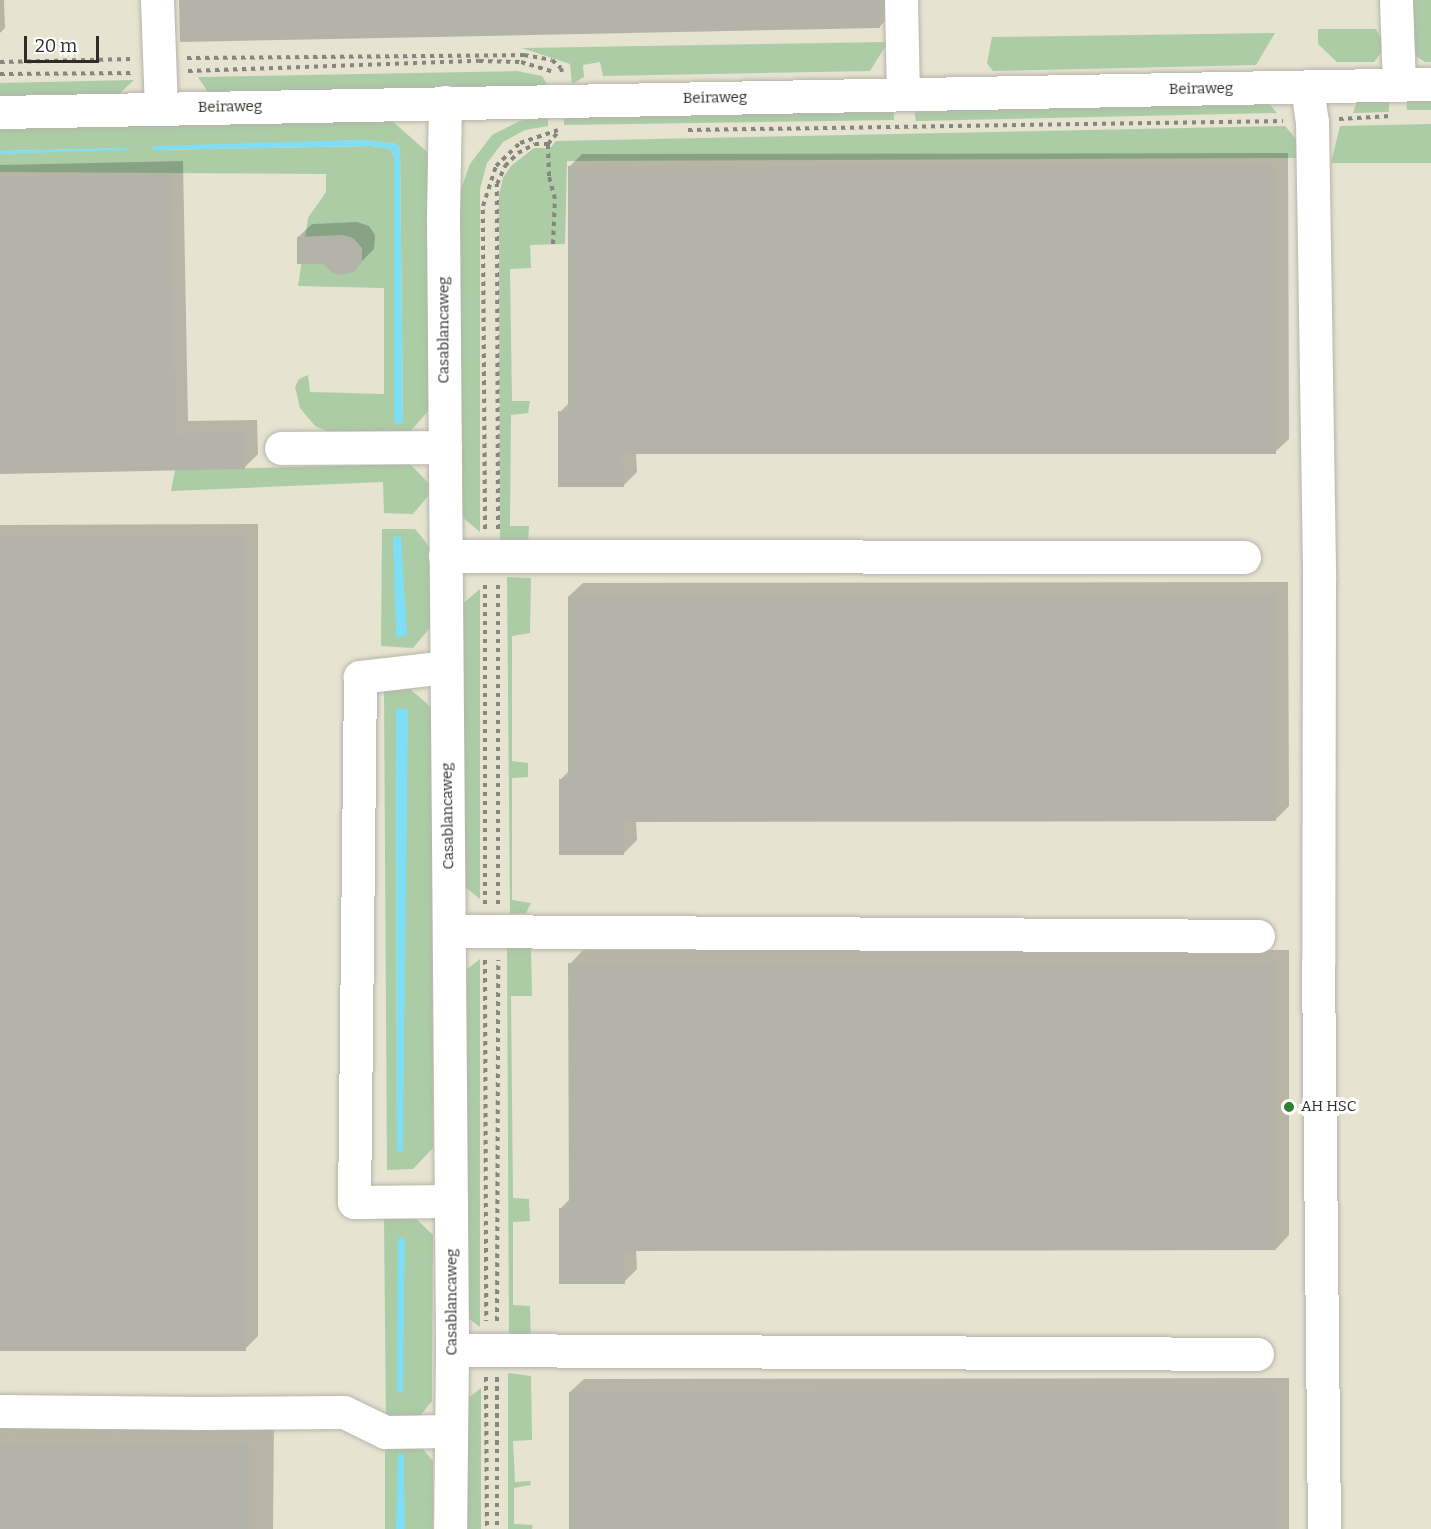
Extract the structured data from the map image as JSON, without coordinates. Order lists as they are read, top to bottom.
{
  "streets": {
    "street": ["Beiraweg", "Casablancaweg"]
  },
  "crossings": [
    ["Beiraweg", "Casablancaweg"]
  ],
  "places": ["AH HSC"],
  "scale_bar": "20 m"
}
